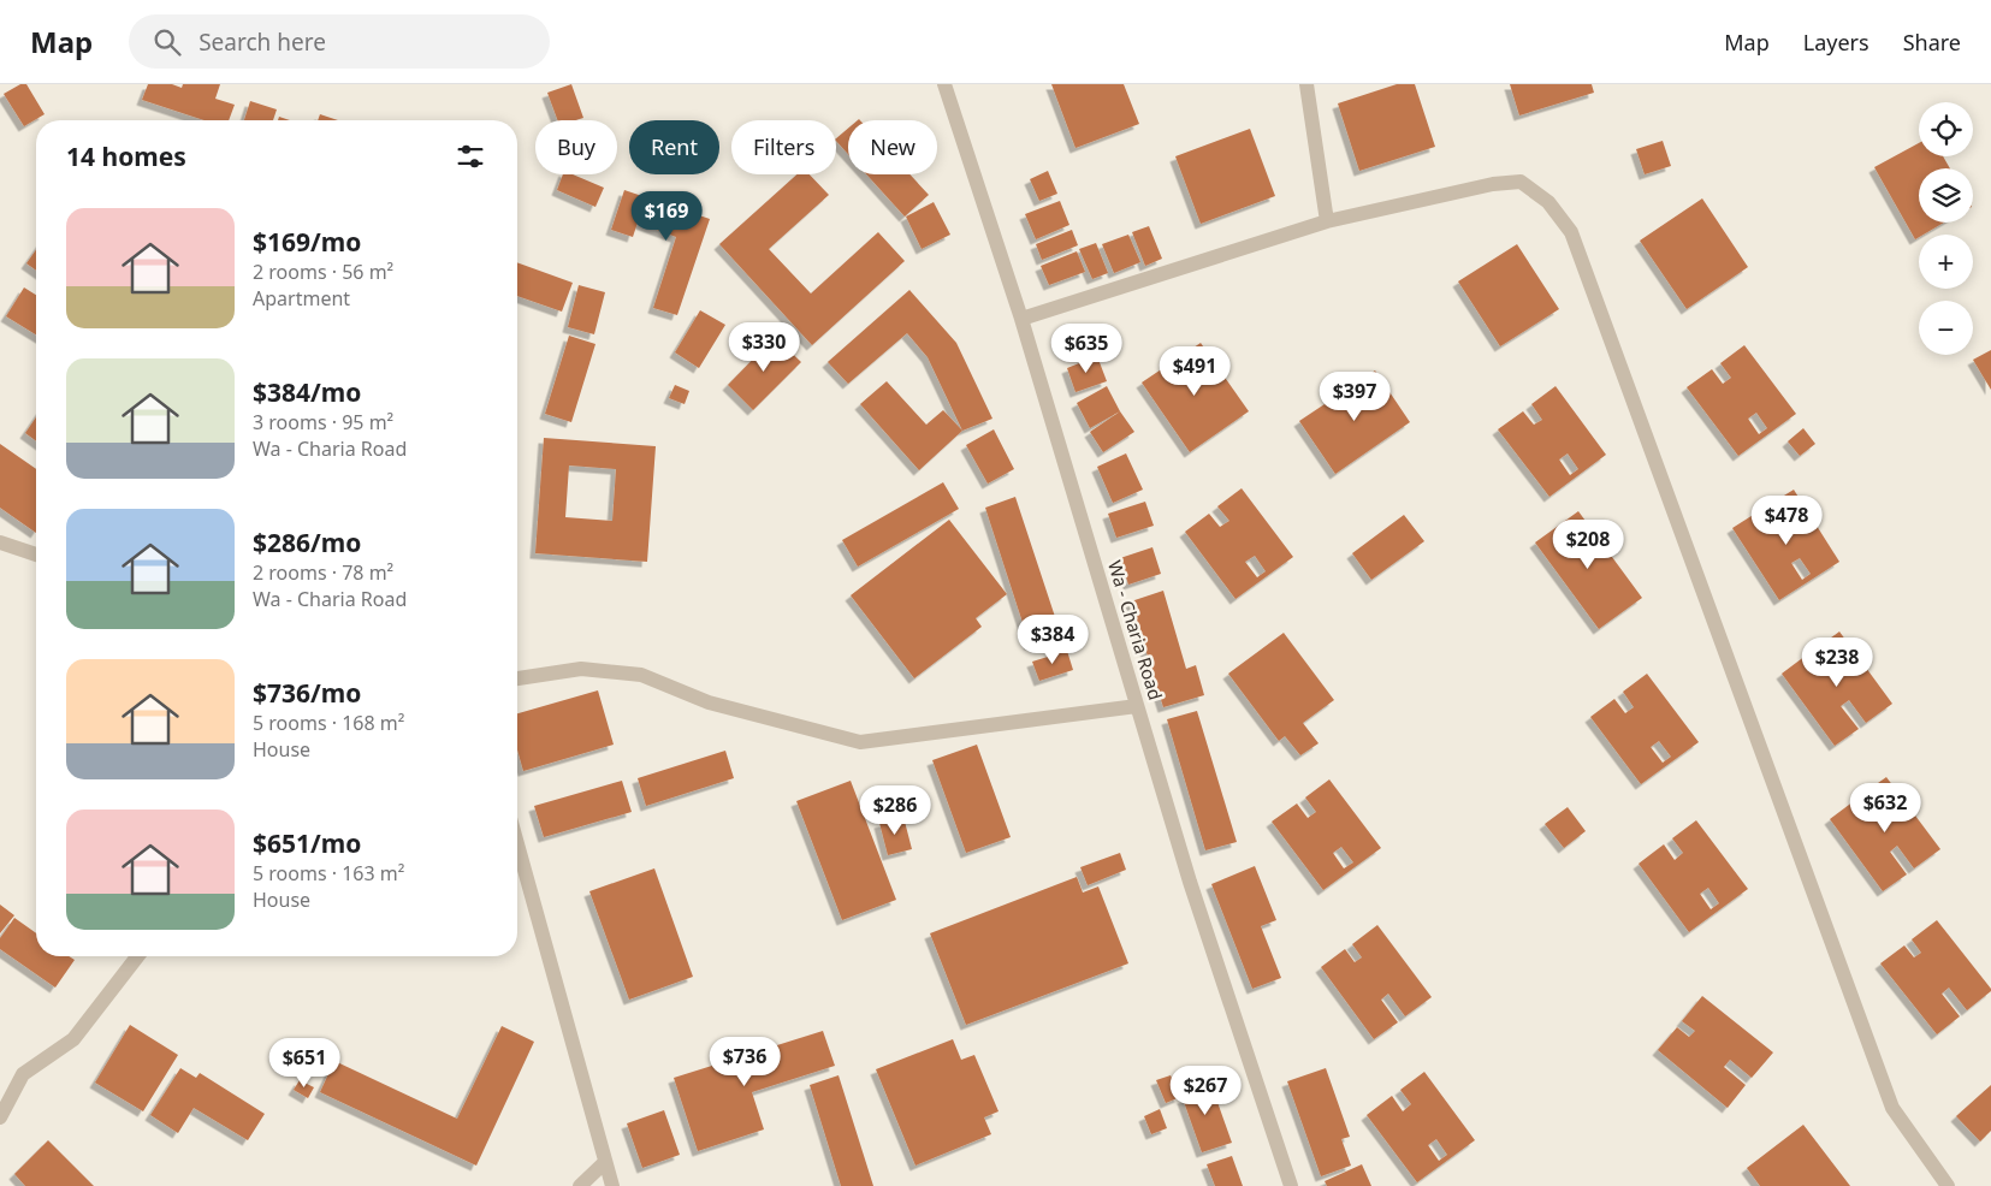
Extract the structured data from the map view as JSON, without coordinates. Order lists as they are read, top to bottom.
{
  "streets": {
    "street": ["Wa - Charia Road"]
  },
  "page": {
    "header": "Map",
    "search": "Search here",
    "nav": ["Map", "Layers", "Share"],
    "map_buttons": ["+", "−"],
    "chip": [
      "Buy",
      "Rent",
      "Filters",
      "New"
    ],
    "heading": "14 homes",
    "price": [
      "$169",
      "$330",
      "$635",
      "$491",
      "$397",
      "$478",
      "$208",
      "$384",
      "$238",
      "$632",
      "$286",
      "$736",
      "$651",
      "$267"
    ],
    "list": [
      {
        "name": "$169/mo",
        "note": "2 rooms · 56 m² · Apartment"
      },
      {
        "name": "$384/mo",
        "note": "3 rooms · 95 m² · Wa - Charia Road"
      },
      {
        "name": "$286/mo",
        "note": "2 rooms · 78 m² · Wa - Charia Road"
      },
      {
        "name": "$736/mo",
        "note": "5 rooms · 168 m² · House"
      },
      {
        "name": "$651/mo",
        "note": "5 rooms · 163 m² · House"
      }
    ]
  }
}
